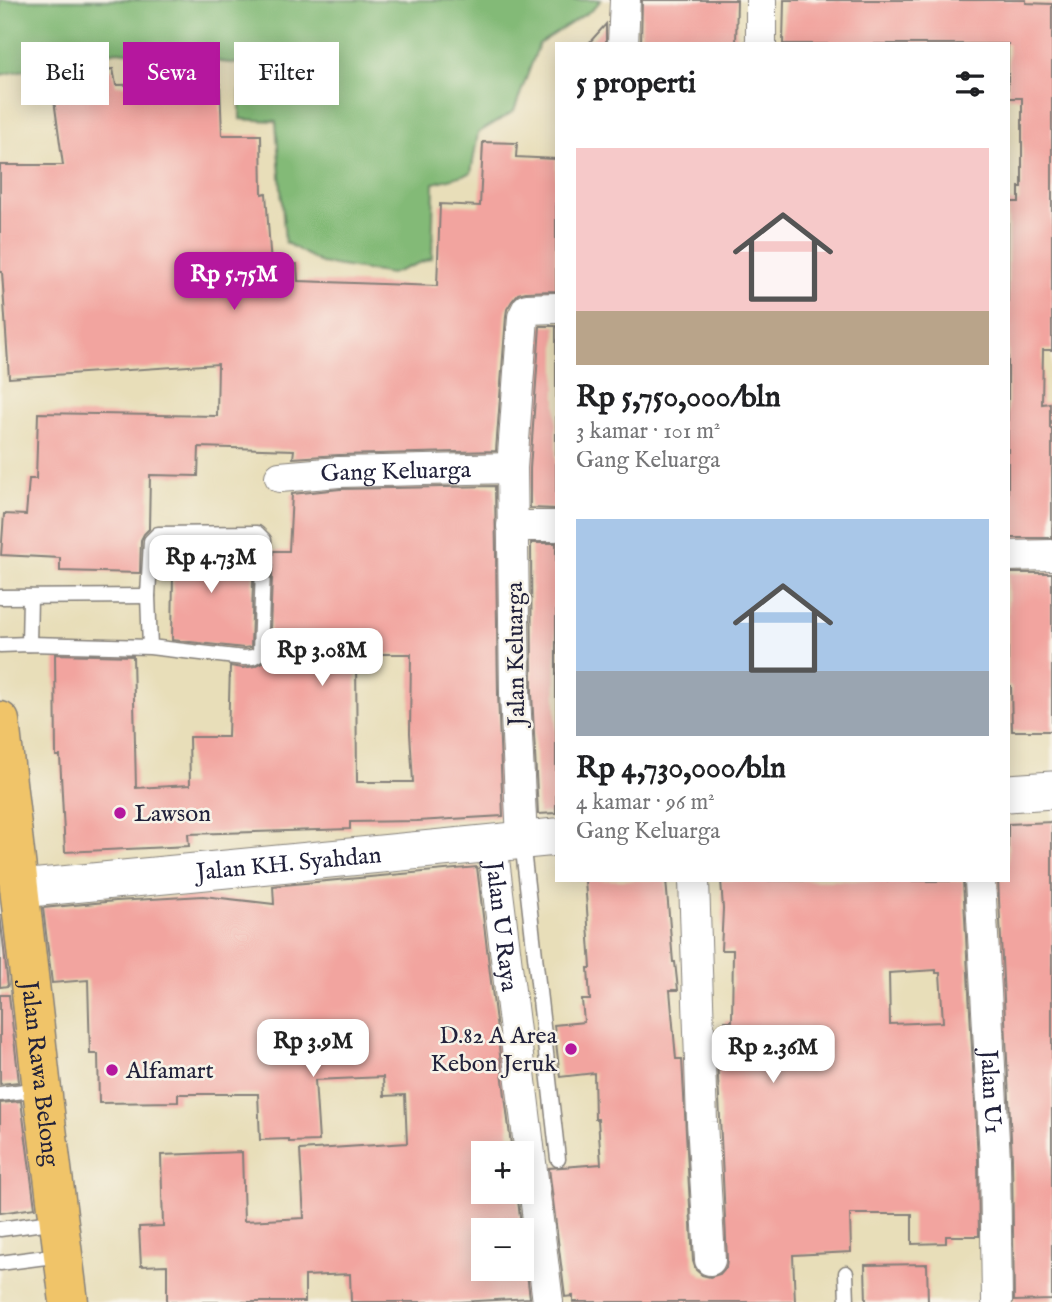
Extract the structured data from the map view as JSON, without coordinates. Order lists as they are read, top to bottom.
{
  "streets": {
    "main road": ["Jalan Rawa Belong"],
    "street": [
      "Gang Keluarga",
      "Jalan Keluarga",
      "Jalan KH. Syahdan",
      "Jalan U Raya",
      "Jalan U1"
    ]
  },
  "crossings": [
    ["Gang Keluarga", "Jalan Keluarga"],
    ["Jalan Keluarga", "Jalan KH. Syahdan"],
    ["Jalan Keluarga", "Jalan U Raya"],
    ["Jalan KH. Syahdan", "Jalan U Raya"],
    ["Jalan KH. Syahdan", "Jalan Rawa Belong"]
  ],
  "places": ["Lawson", "D.82 A Area Kebon Jeruk", "Alfamart"],
  "page": {
    "chip": ["Beli", "Sewa", "Filter"],
    "heading": "5 properti",
    "list": [
      {
        "name": "Rp 5,750,000/bln",
        "note": "3 kamar · 101 m² · Gang Keluarga"
      },
      {
        "name": "Rp 4,730,000/bln",
        "note": "4 kamar · 96 m² · Gang Keluarga"
      }
    ],
    "price": [
      "Rp 5.75M",
      "Rp 4.73M",
      "Rp 3.08M",
      "Rp 3.9M",
      "Rp 2.36M"
    ],
    "map_buttons": ["+", "−"]
  }
}
